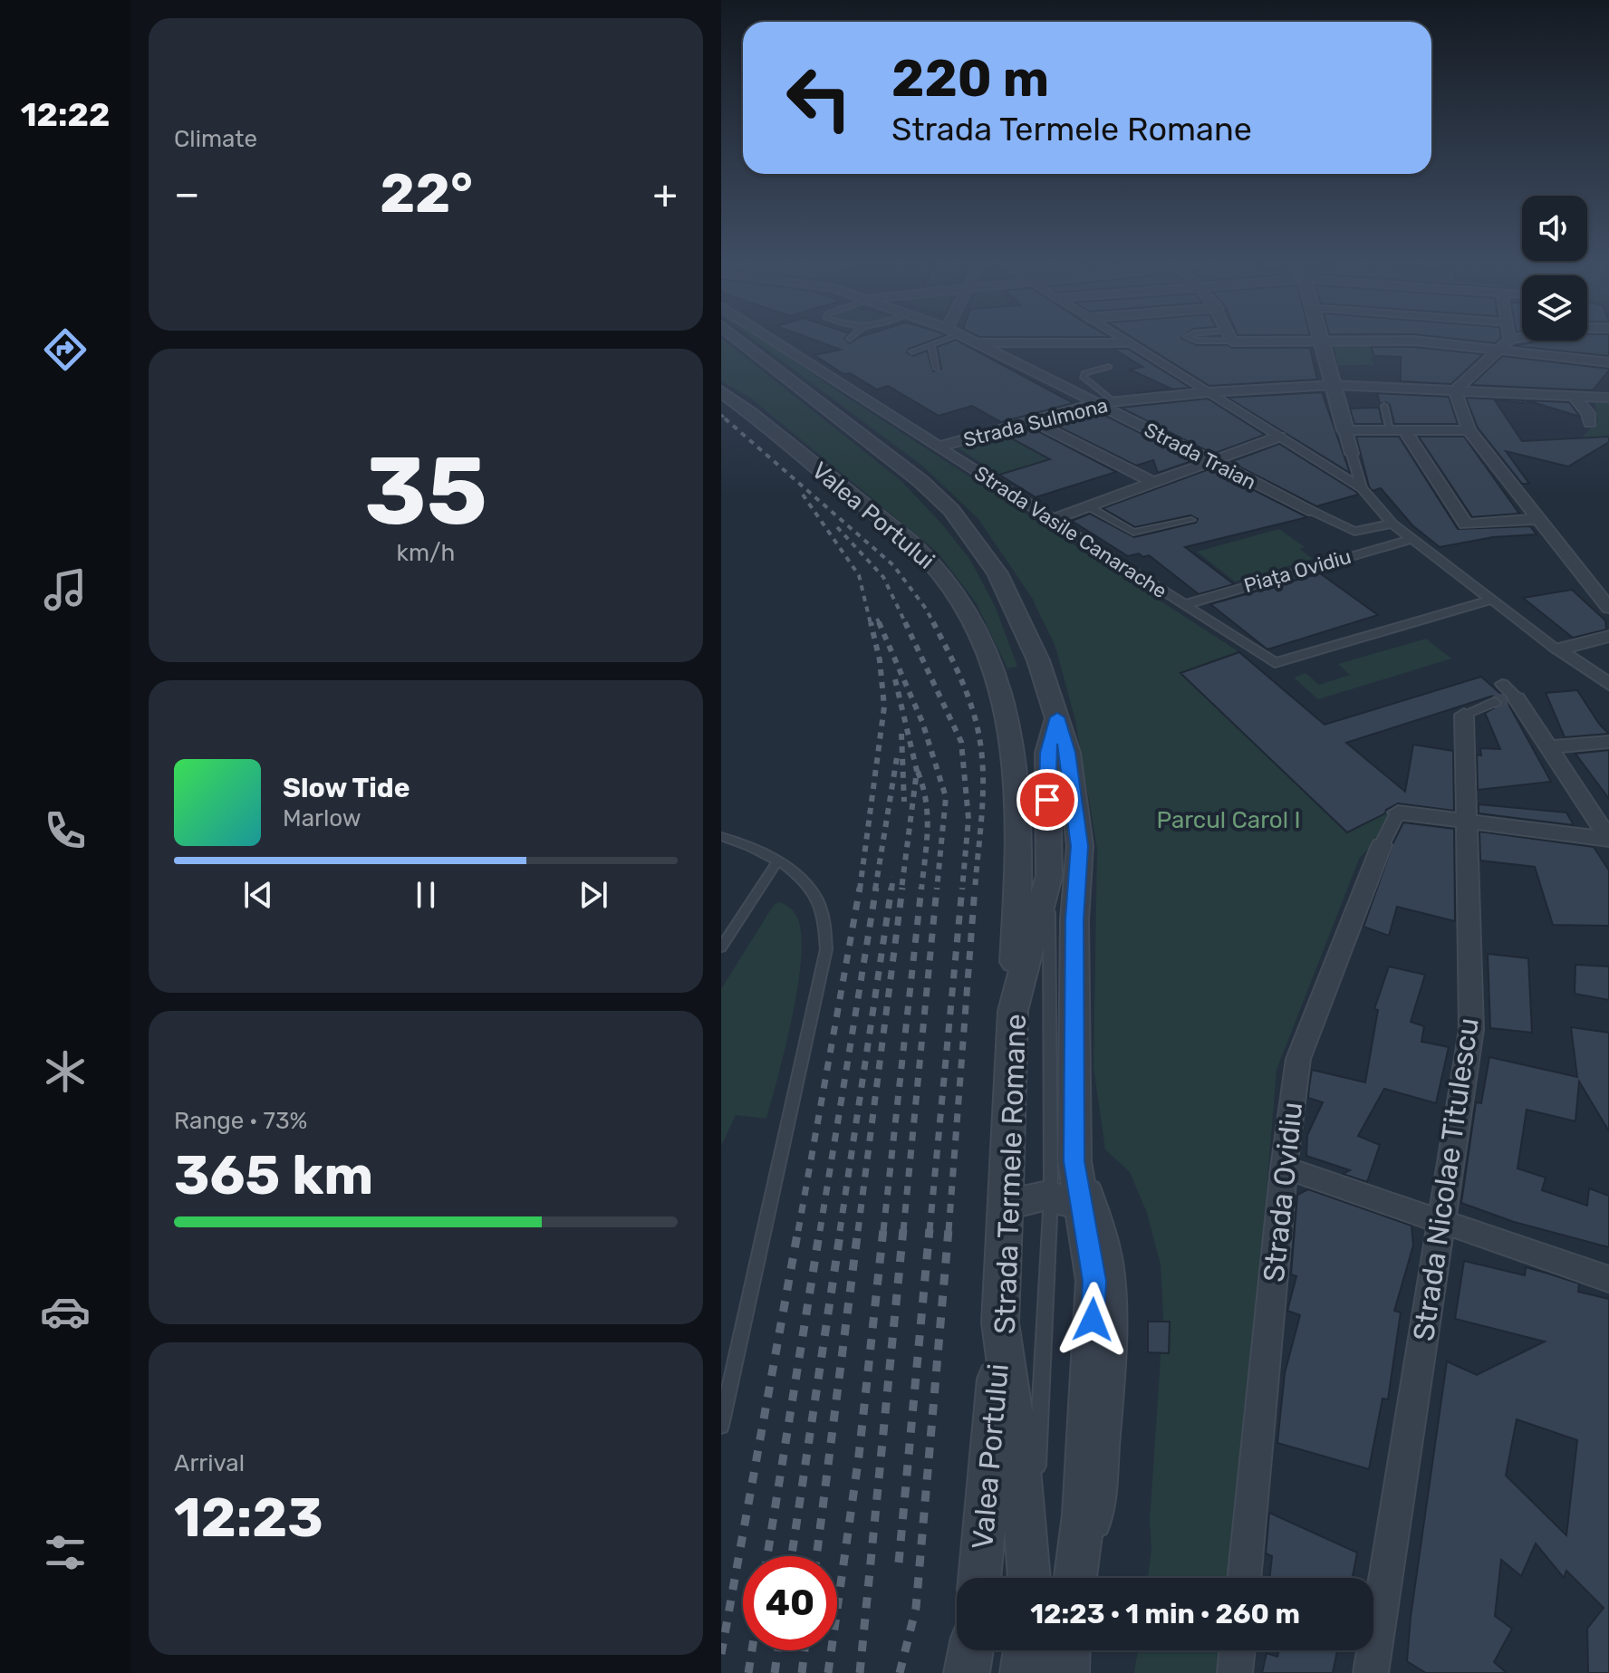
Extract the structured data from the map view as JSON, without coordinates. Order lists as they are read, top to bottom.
{
  "streets": {
    "street": [
      "Strada Sulmona",
      "Strada Traian",
      "Valea Portului",
      "Strada Vasile Canarache",
      "Piața Ovidiu",
      "Strada Termele Romane",
      "Strada Nicolae Titulescu",
      "Strada Ovidiu"
    ]
  },
  "crossings": [
    ["Strada Sulmona", "Strada Traian"],
    ["Strada Sulmona", "Strada Vasile Canarache"],
    ["Valea Portului", "Strada Termele Romane"],
    ["Strada Vasile Canarache", "Piața Ovidiu"]
  ],
  "parks": ["Parcul Carol I"],
  "page": {
    "tabs": "12:22",
    "tile": [
      "Climate",
      ["35", "km/h"],
      ["Range · 73%", "365 km"],
      ["Arrival", "12:23"]
    ],
    "turn": ["220 m", "Strada Termele Romane"],
    "heat": ["−", "22°", "+"],
    "song": ["Slow Tide", "Marlow"],
    "limit": "40",
    "trip": "12:23 · 1 min · 260 m"
  }
}
